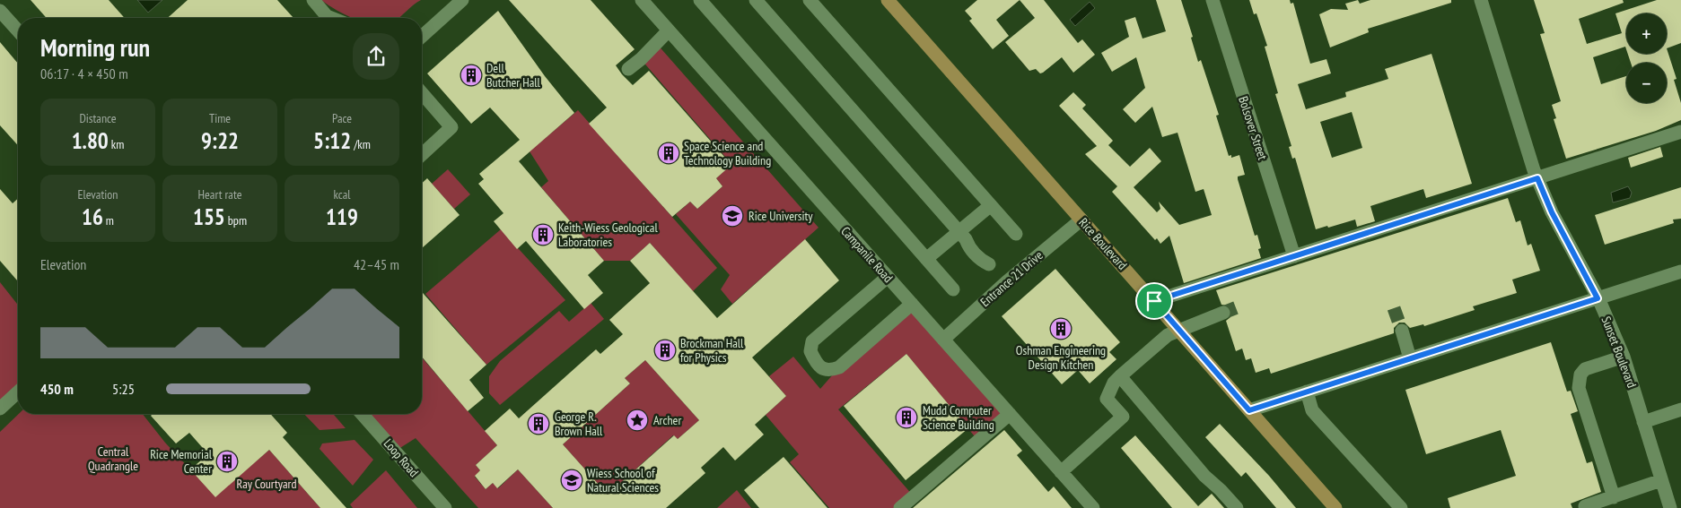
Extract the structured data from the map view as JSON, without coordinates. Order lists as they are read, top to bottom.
{
  "streets": {
    "main road": ["Rice Boulevard"],
    "street": [
      "Bolsover Street",
      "Campanile Road",
      "Entrance 21 Drive",
      "Sunset Boulevard",
      "Loop Road"
    ]
  },
  "crossings": [
    ["Rice Boulevard", "Entrance 21 Drive"],
    ["Campanile Road", "Entrance 21 Drive"]
  ],
  "parks": ["Central Quadrangle", "Ray Courtyard"],
  "places": {
    "building": [
      "Dell Butcher Hall",
      "Space Science and Technology Building",
      "Keith-Wiess Geological Laboratories",
      "Oshman Engineering Design Kitchen",
      "Brockman Hall for Physics",
      "Mudd Computer Science Building",
      "George R. Brown Hall",
      "Rice Memorial Center"
    ],
    "school or university": ["Rice University", "Wiess School of Natural Sciences"],
    "place": ["Archer"]
  },
  "page": {
    "map_buttons": ["+", "−"],
    "heading": ["Morning run", "06:17 · 4 × 450 m"],
    "stats": [
      ["Distance", "1.80 km"],
      ["Time", "9:22"],
      ["Pace", "5:12 /km"],
      ["Elevation", "16 m"],
      ["Heart rate", "155 bpm"],
      ["kcal", "119"]
    ],
    "chart": ["Elevation", "42–45 m"],
    "list": [
      {
        "name": "450 m",
        "note": "5:25"
      }
    ]
  }
}
